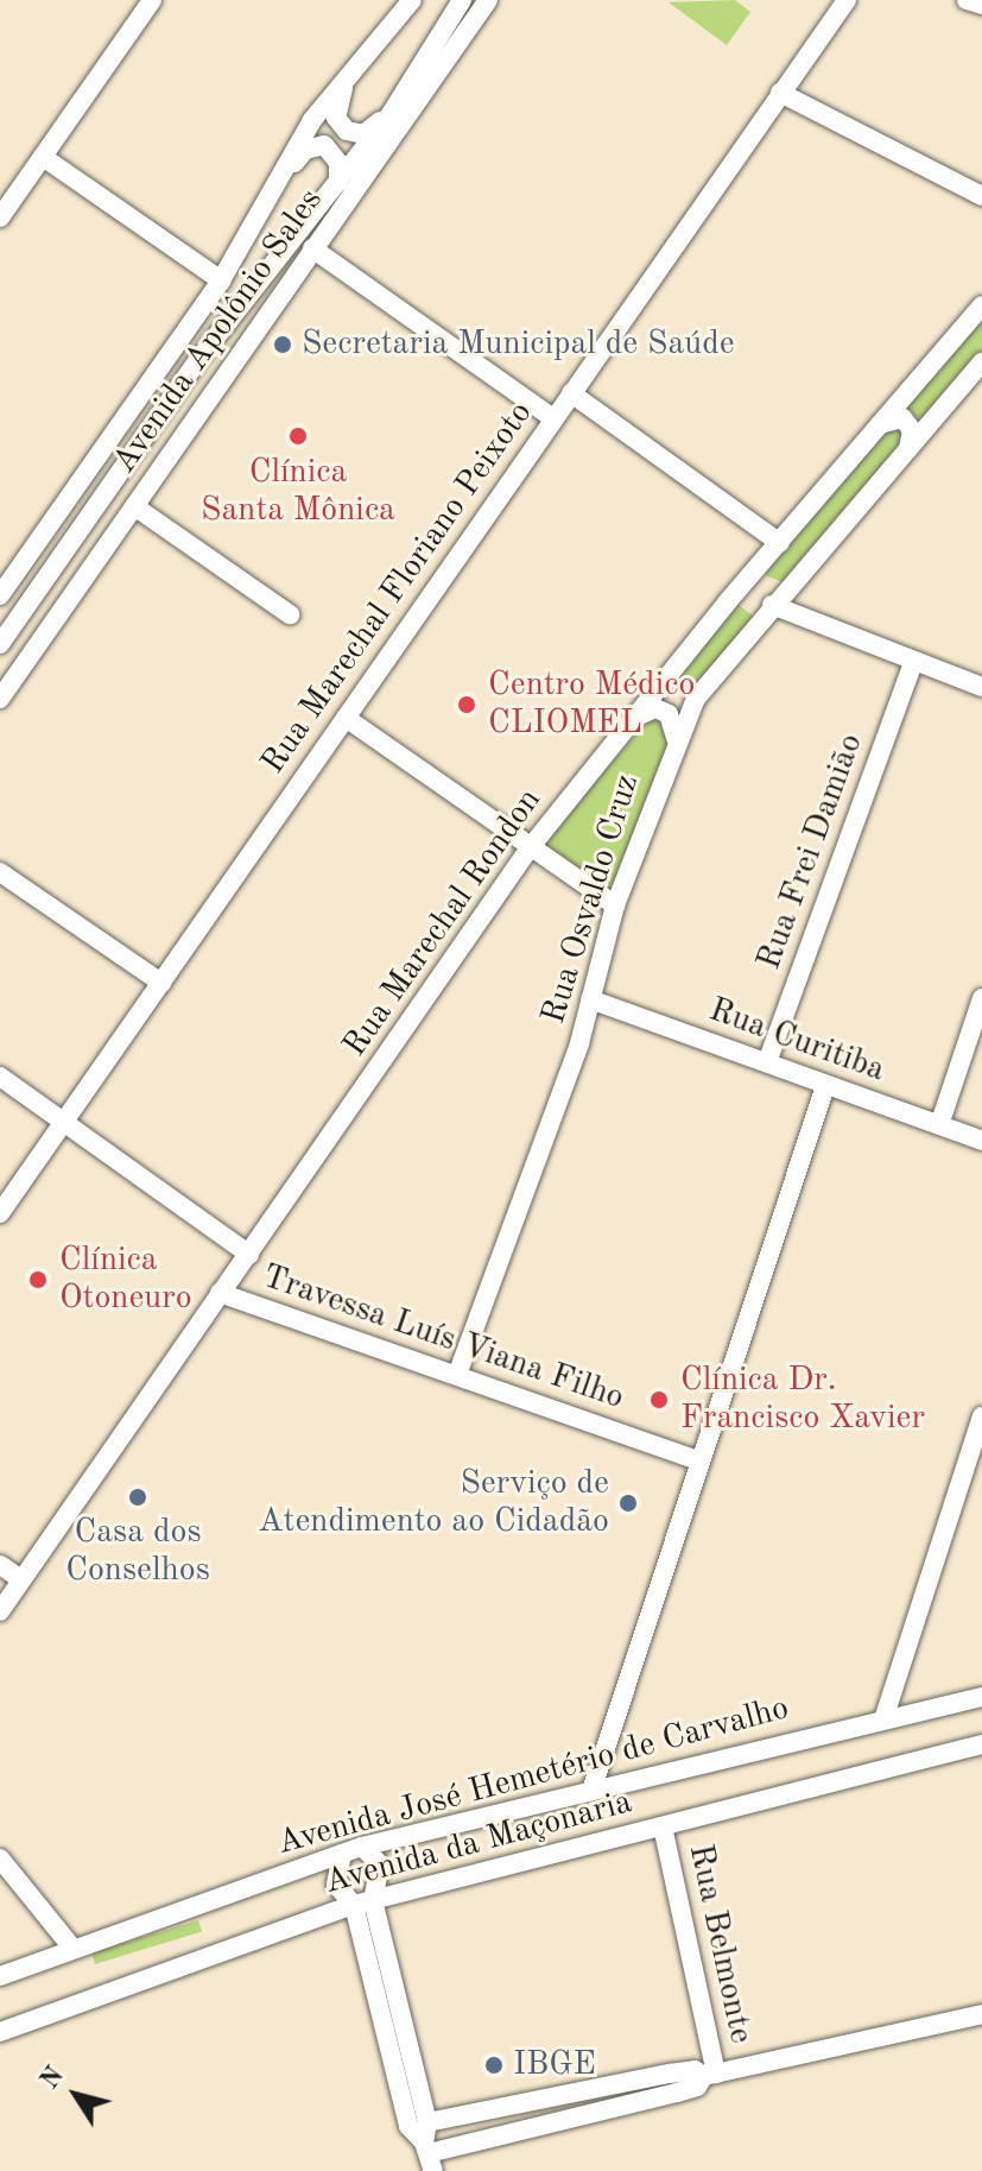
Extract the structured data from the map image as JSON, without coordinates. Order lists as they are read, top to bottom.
{
  "streets": {
    "street": [
      "Avenida Apolônio Sales",
      "Rua Marechal Floriano Peixoto",
      "Rua Frei Damião",
      "Rua Osvaldo Cruz",
      "Rua Marechal Rondon",
      "Rua Curitiba",
      "Travessa Luís Viana Filho",
      "Avenida José Hemetério de Carvalho",
      "Avenida da Maçonaria",
      "Rua Belmonte"
    ]
  },
  "crossings": [
    ["Rua Frei Damião", "Rua Curitiba"],
    ["Rua Osvaldo Cruz", "Rua Curitiba"],
    ["Rua Osvaldo Cruz", "Travessa Luís Viana Filho"],
    ["Rua Marechal Rondon", "Travessa Luís Viana Filho"],
    ["Avenida da Maçonaria", "Rua Belmonte"]
  ],
  "places": [
    "Secretaria Municipal de Saúde",
    "Clínica Santa Mônica",
    "Centro Médico CLIOMEL",
    "Clínica Otoneuro",
    "Clínica Dr. Francisco Xavier",
    "Casa dos Conselhos",
    "Serviço de Atendimento ao Cidadão",
    "IBGE"
  ],
  "north": "top left"
}
